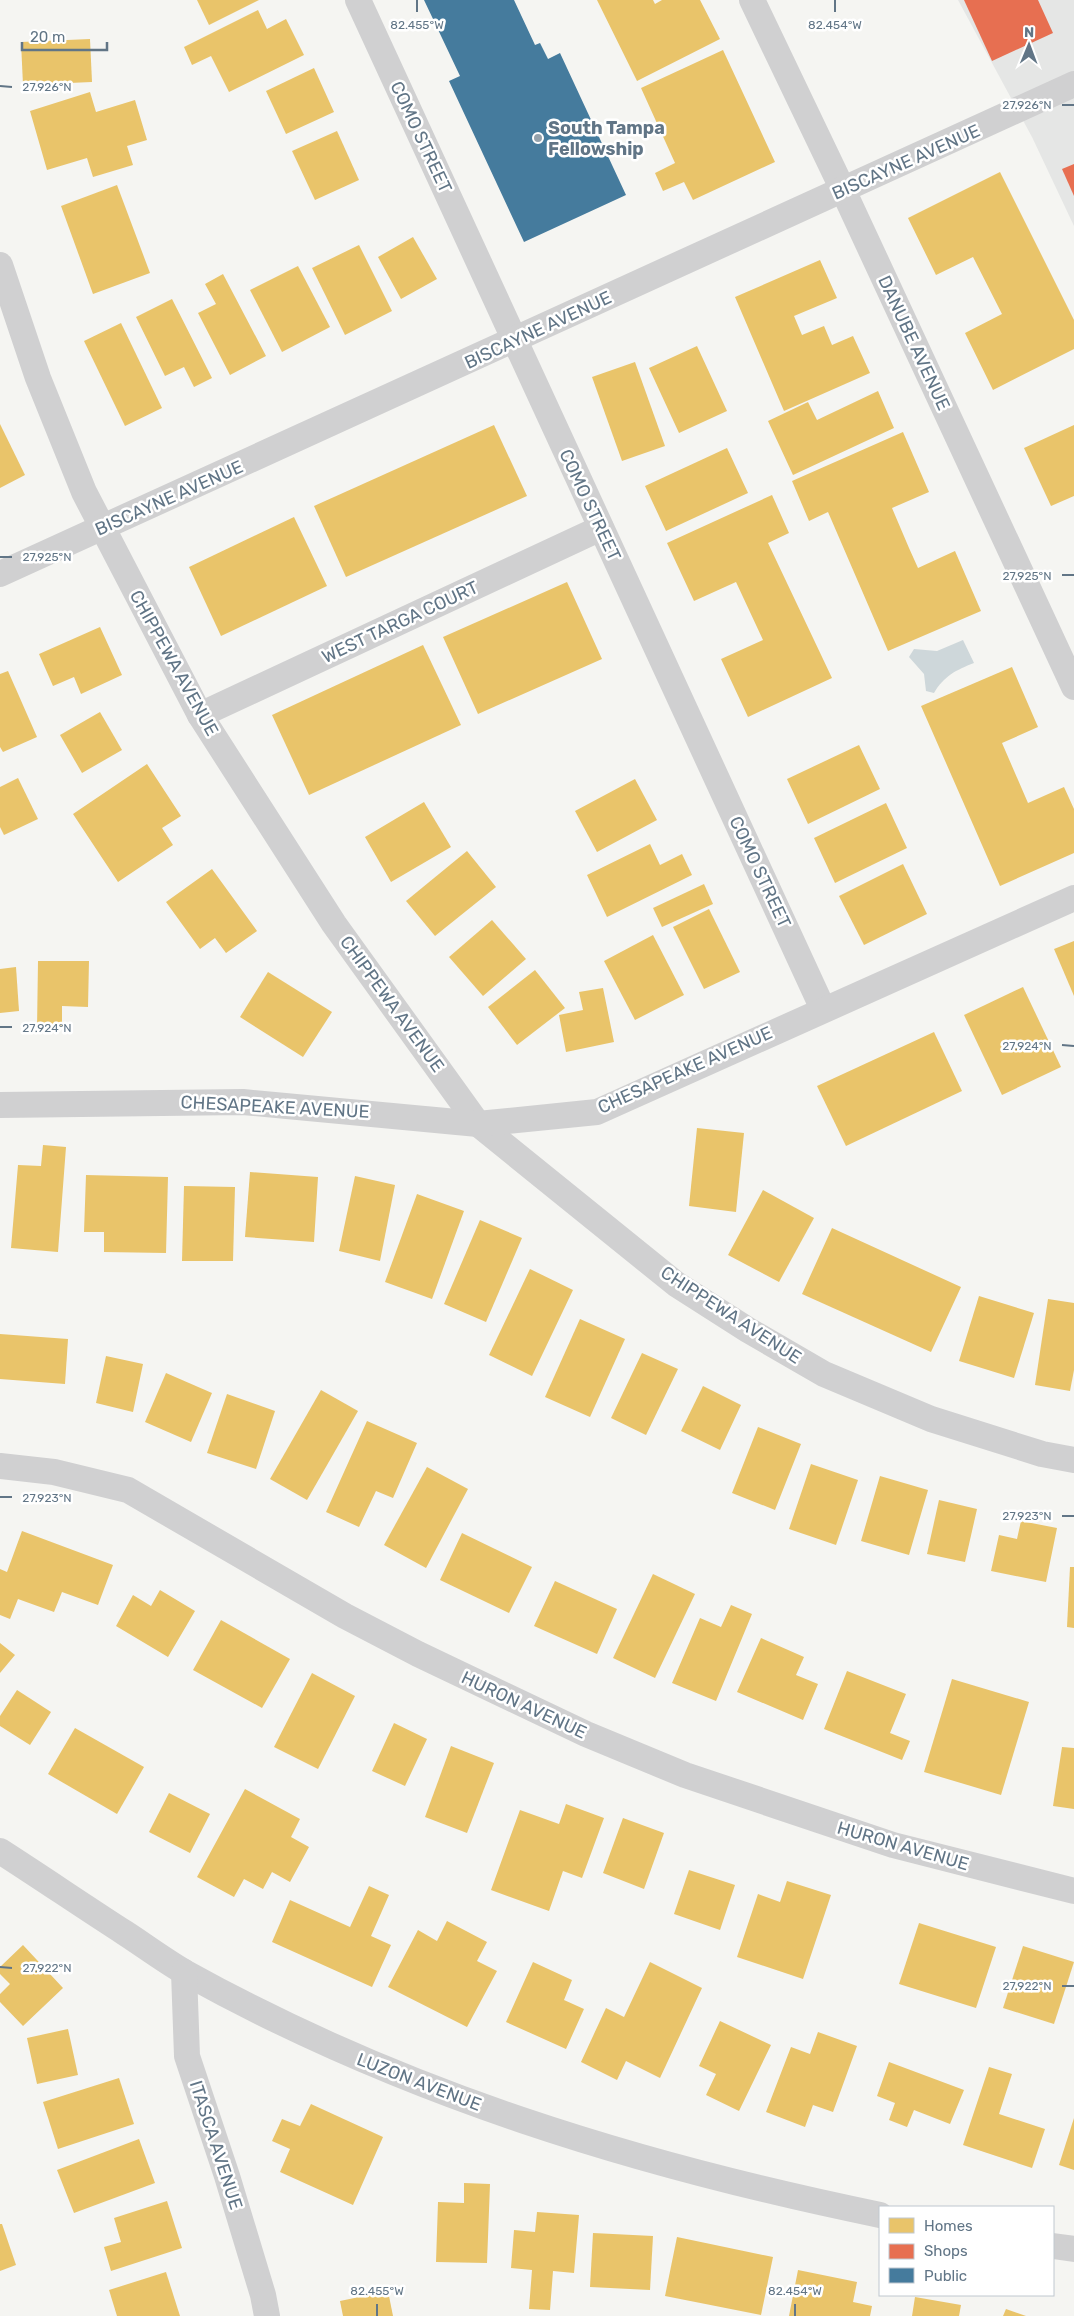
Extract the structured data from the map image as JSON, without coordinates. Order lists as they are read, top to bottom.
{
  "streets": {
    "street": [
      "COMO STREET",
      "BISCAYNE AVENUE",
      "DANUBE AVENUE",
      "WEST TARGA COURT",
      "CHIPPEWA AVENUE",
      "CHESAPEAKE AVENUE",
      "HURON AVENUE",
      "LUZON AVENUE",
      "ITASCA AVENUE"
    ]
  },
  "crossings": [
    ["COMO STREET", "BISCAYNE AVENUE"],
    ["COMO STREET", "WEST TARGA COURT"],
    ["COMO STREET", "CHESAPEAKE AVENUE"],
    ["BISCAYNE AVENUE", "DANUBE AVENUE"],
    ["BISCAYNE AVENUE", "CHIPPEWA AVENUE"],
    ["WEST TARGA COURT", "CHIPPEWA AVENUE"],
    ["CHIPPEWA AVENUE", "CHESAPEAKE AVENUE"],
    ["LUZON AVENUE", "ITASCA AVENUE"]
  ],
  "places": ["South Tampa Fellowship"],
  "legend": ["Homes", "Shops", "Public"],
  "scale_bar": "20 m",
  "north": "top",
  "coordinates": [
    "82.455°W",
    "82.454°W",
    "27.926°N",
    "27.925°N",
    "27.924°N",
    "27.923°N",
    "27.922°N"
  ]
}
